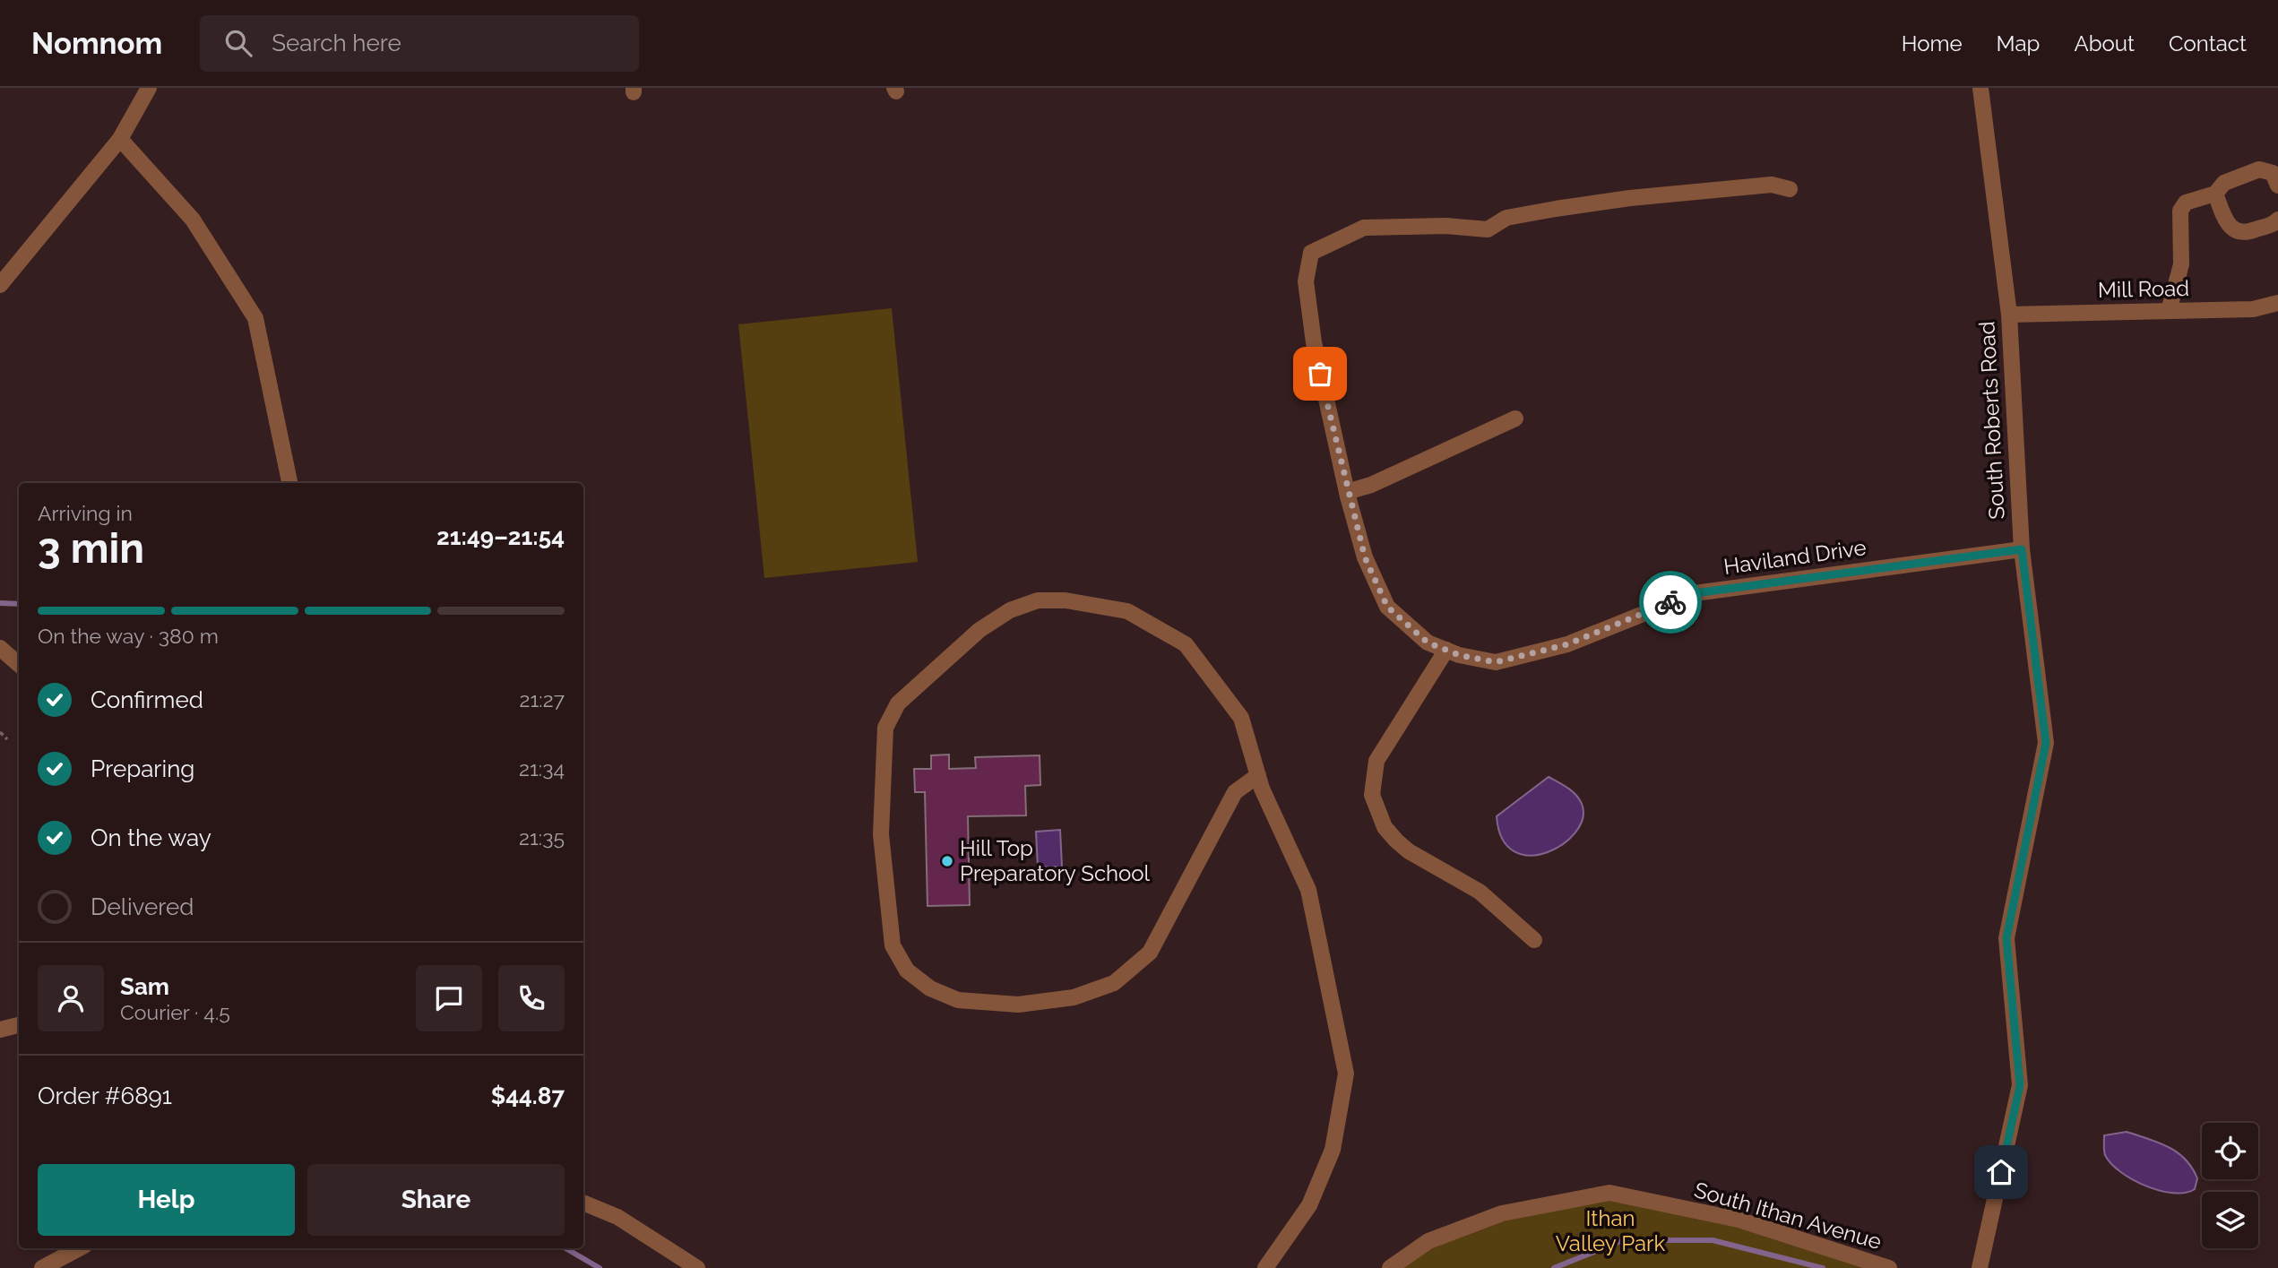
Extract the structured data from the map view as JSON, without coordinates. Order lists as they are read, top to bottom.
{
  "streets": {
    "street": [
      "Mill Road",
      "South Roberts Road",
      "Haviland Drive",
      "South Ithan Avenue"
    ]
  },
  "crossings": [
    ["Mill Road", "South Roberts Road"],
    ["South Roberts Road", "Haviland Drive"]
  ],
  "parks": ["Ithan Valley Park"],
  "places": ["Hill Top Preparatory School"],
  "page": {
    "header": "Nomnom",
    "search": "Search here",
    "nav": [
      "Home",
      "Map",
      "About",
      "Contact"
    ],
    "heading": ["3 min", "Arriving in", "21:49–21:54"],
    "panel": [
      "Sam",
      "Courier · 4.5",
      "Order #6891",
      "$44.87"
    ],
    "bar": "On the way · 380 m",
    "list": [
      ["Confirmed", "21:27"],
      ["Preparing", "21:34"],
      ["On the way", "21:35"],
      "Delivered"
    ],
    "buttons": ["Help", "Share"]
  }
}
